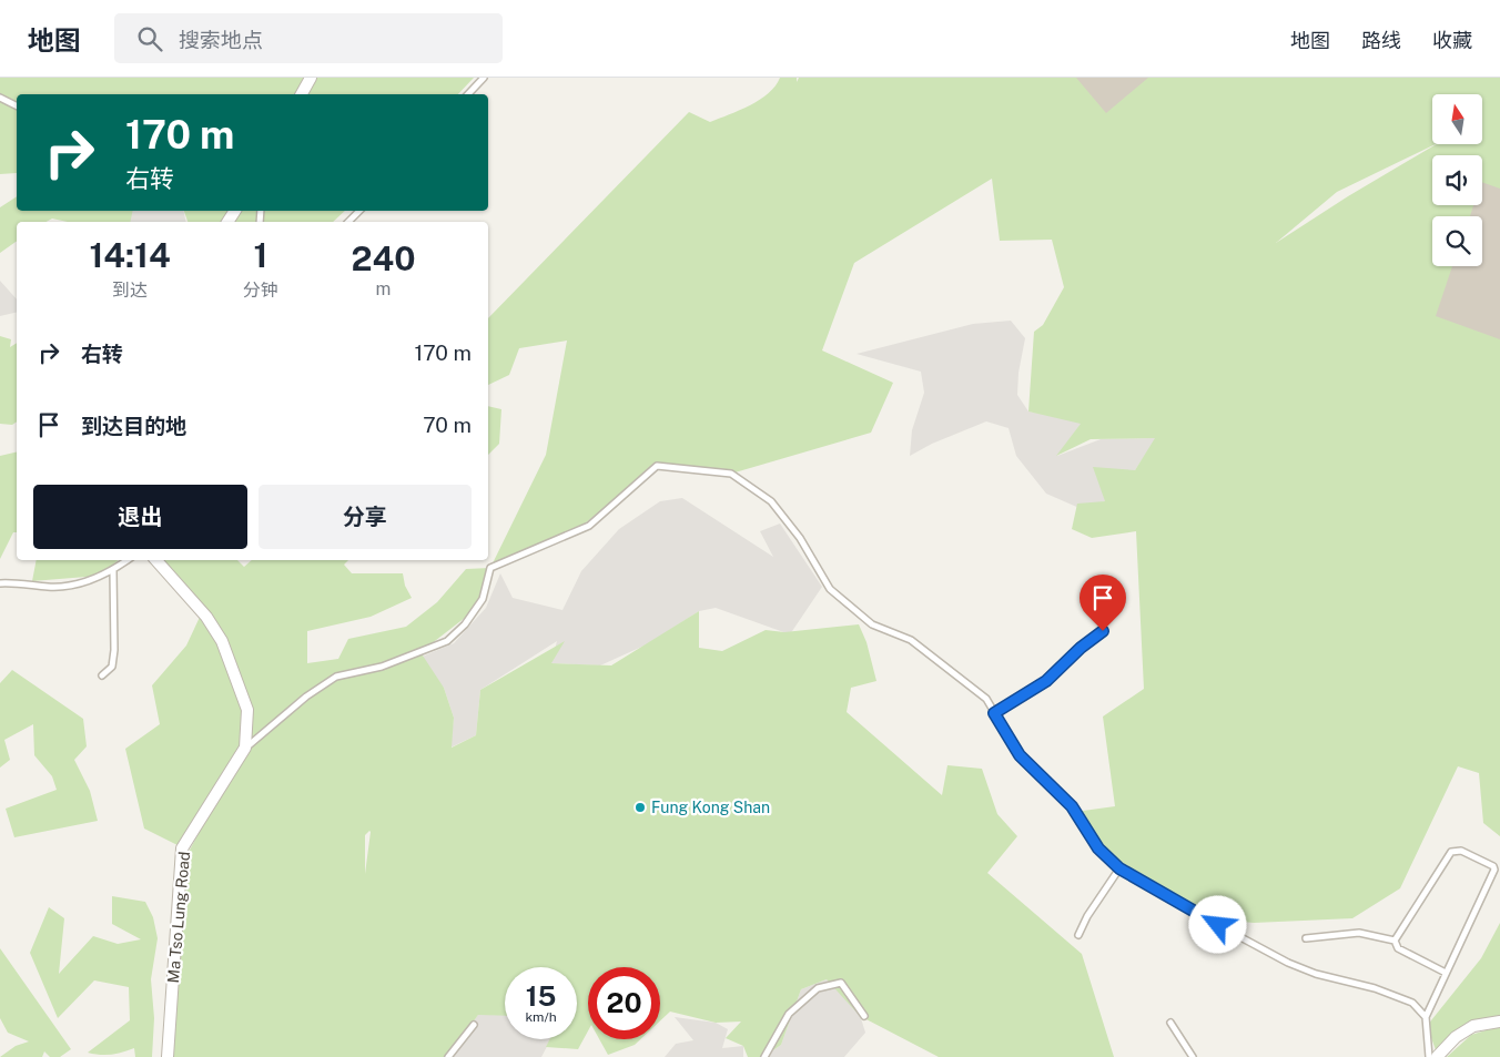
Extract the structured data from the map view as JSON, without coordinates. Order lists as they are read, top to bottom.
{
  "streets": {
    "street": ["Ma Tso Lung Road"]
  },
  "places": ["Fung Kong Shan"],
  "north": "top",
  "page": {
    "header": "地图",
    "search": "搜索地点",
    "nav": ["地图", "路线", "收藏"],
    "turn": ["170 m", "右转"],
    "eta": [
      "14:14",
      "到达",
      "1",
      "分钟",
      "240",
      "m"
    ],
    "list": [
      {
        "name": "右转",
        "value": "170 m"
      },
      {
        "name": "到达目的地",
        "value": "70 m"
      }
    ],
    "buttons": ["退出", "分享"],
    "speed": "15 km/h",
    "limit": "20"
  }
}
